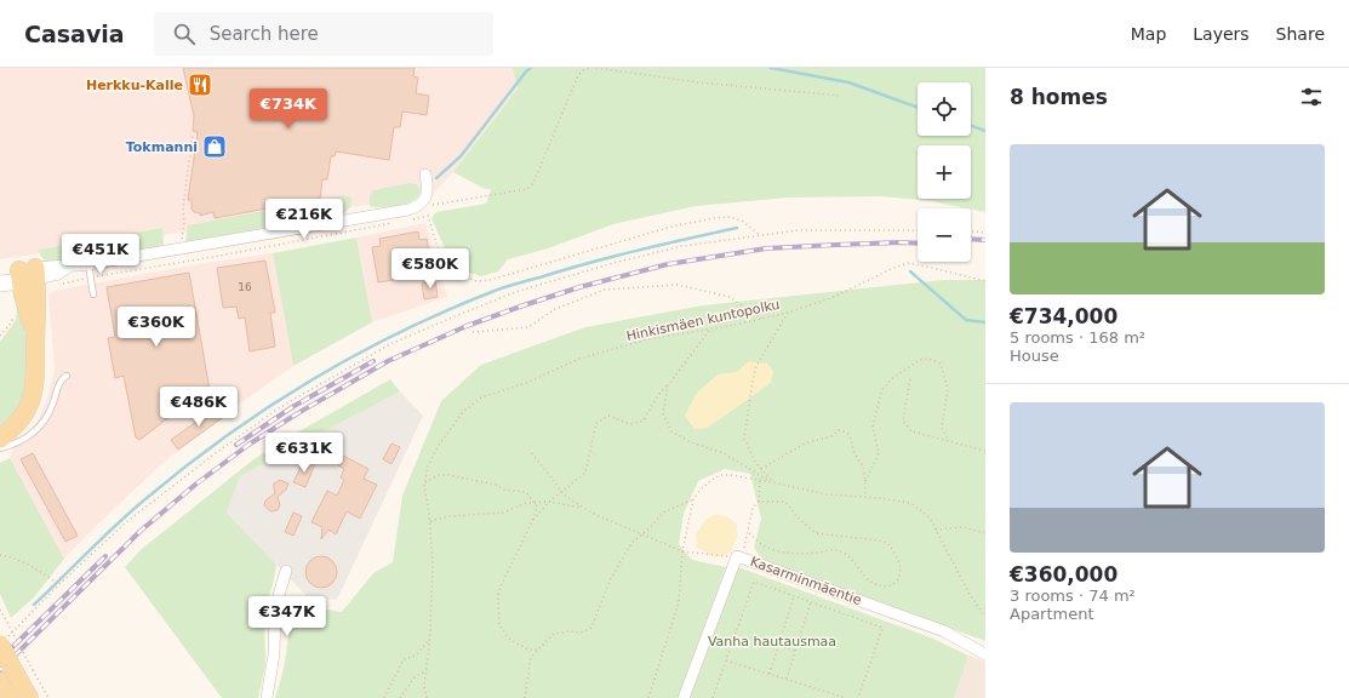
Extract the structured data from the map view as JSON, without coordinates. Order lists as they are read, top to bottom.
{
  "streets": {
    "street": ["Kasarminmäentie"],
    "path": ["Hinkismäen kuntopolku"]
  },
  "parks": ["Vanha hautausmaa"],
  "places": {
    "restaurant": ["Herkku-Kalle"],
    "shop": ["Tokmanni"]
  },
  "house_numbers": ["16"],
  "page": {
    "header": "Casavia",
    "search": "Search here",
    "nav": ["Map", "Layers", "Share"],
    "heading": "8 homes",
    "map_buttons": ["+", "−"],
    "price": [
      "€734K",
      "€216K",
      "€451K",
      "€580K",
      "€360K",
      "€486K",
      "€631K",
      "€347K"
    ],
    "list": [
      {
        "name": "€734,000",
        "note": "5 rooms · 168 m² · House"
      },
      {
        "name": "€360,000",
        "note": "3 rooms · 74 m² · Apartment"
      }
    ]
  }
}
